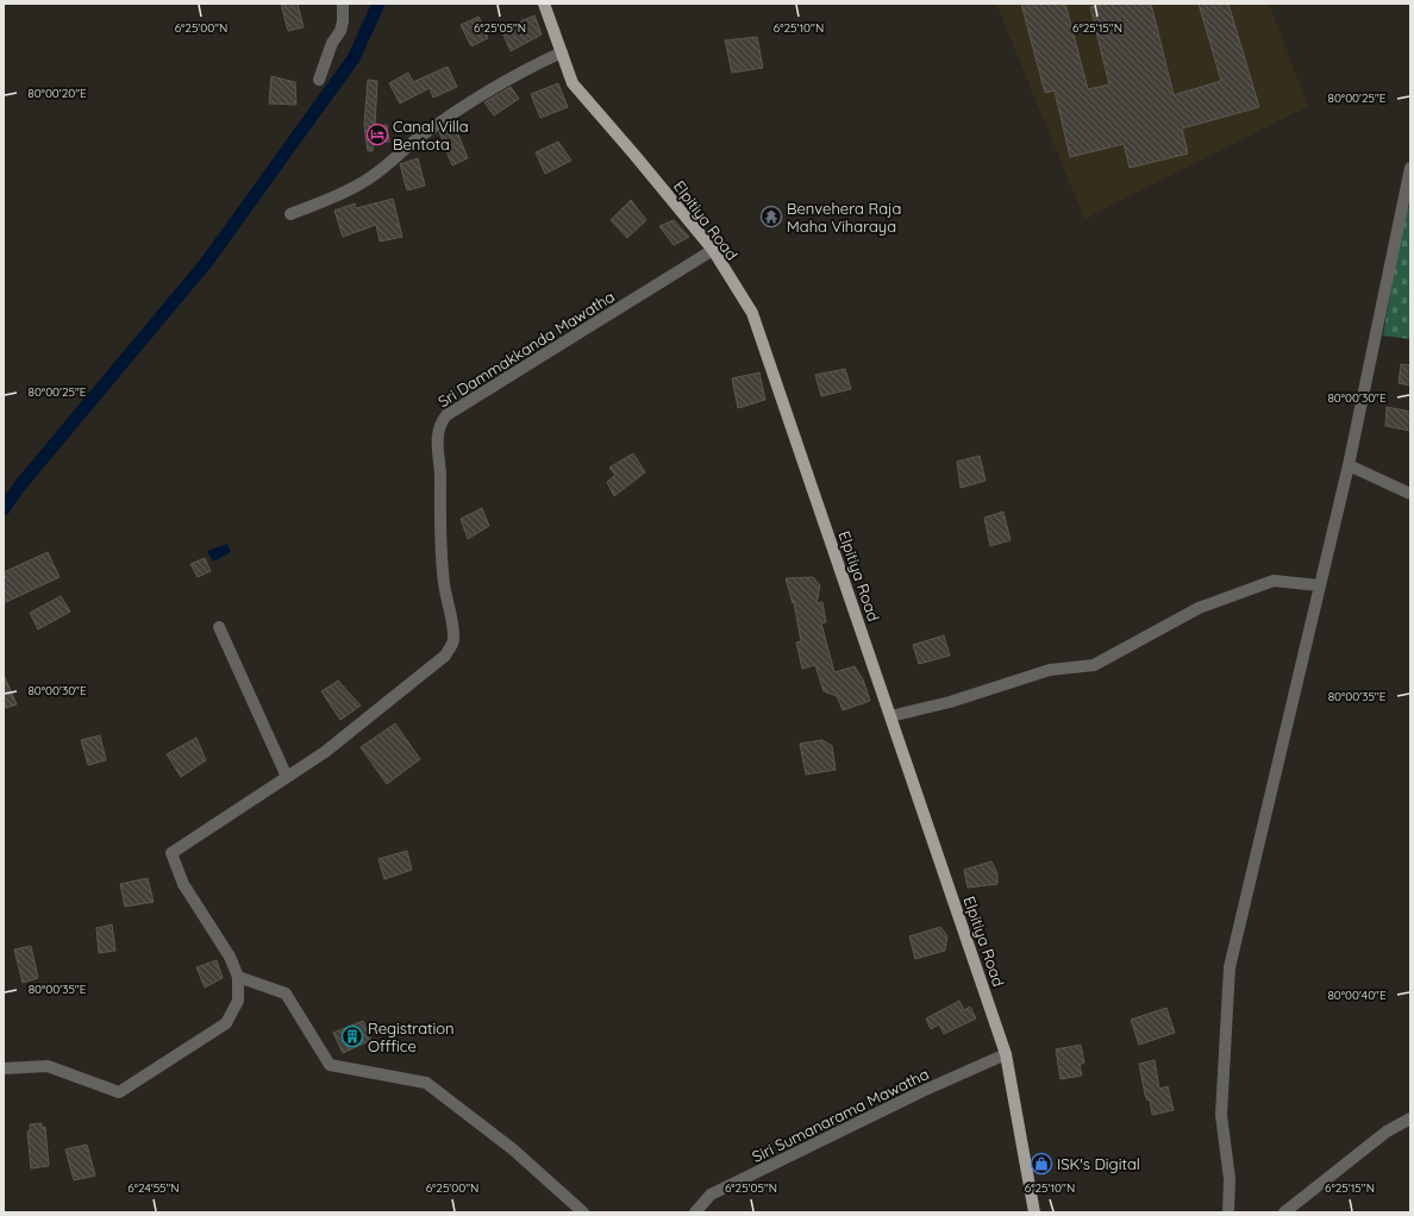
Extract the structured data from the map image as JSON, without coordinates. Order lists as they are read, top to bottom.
{
  "streets": {
    "main road": ["Elpitiya Road"],
    "street": ["Sri Dammakkanda Mawatha", "Siri Sumanarama Mawatha"]
  },
  "crossings": [
    ["Elpitiya Road", "Sri Dammakkanda Mawatha"],
    ["Elpitiya Road", "Siri Sumanarama Mawatha"]
  ],
  "places": {
    "hotel": ["Canal Villa Bentota"],
    "temple": ["Benvehera Raja Maha Viharaya"],
    "building": ["Registration Offfice"],
    "shop": ["ISK's Digital"]
  },
  "coordinates": [
    "6°25'00\"N",
    "6°25'05\"N",
    "6°25'10\"N",
    "6°25'15\"N",
    "80°00'20\"E",
    "80°00'25\"E",
    "80°00'30\"E",
    "80°00'35\"E",
    "80°00'40\"E",
    "6°24'55\"N"
  ]
}
